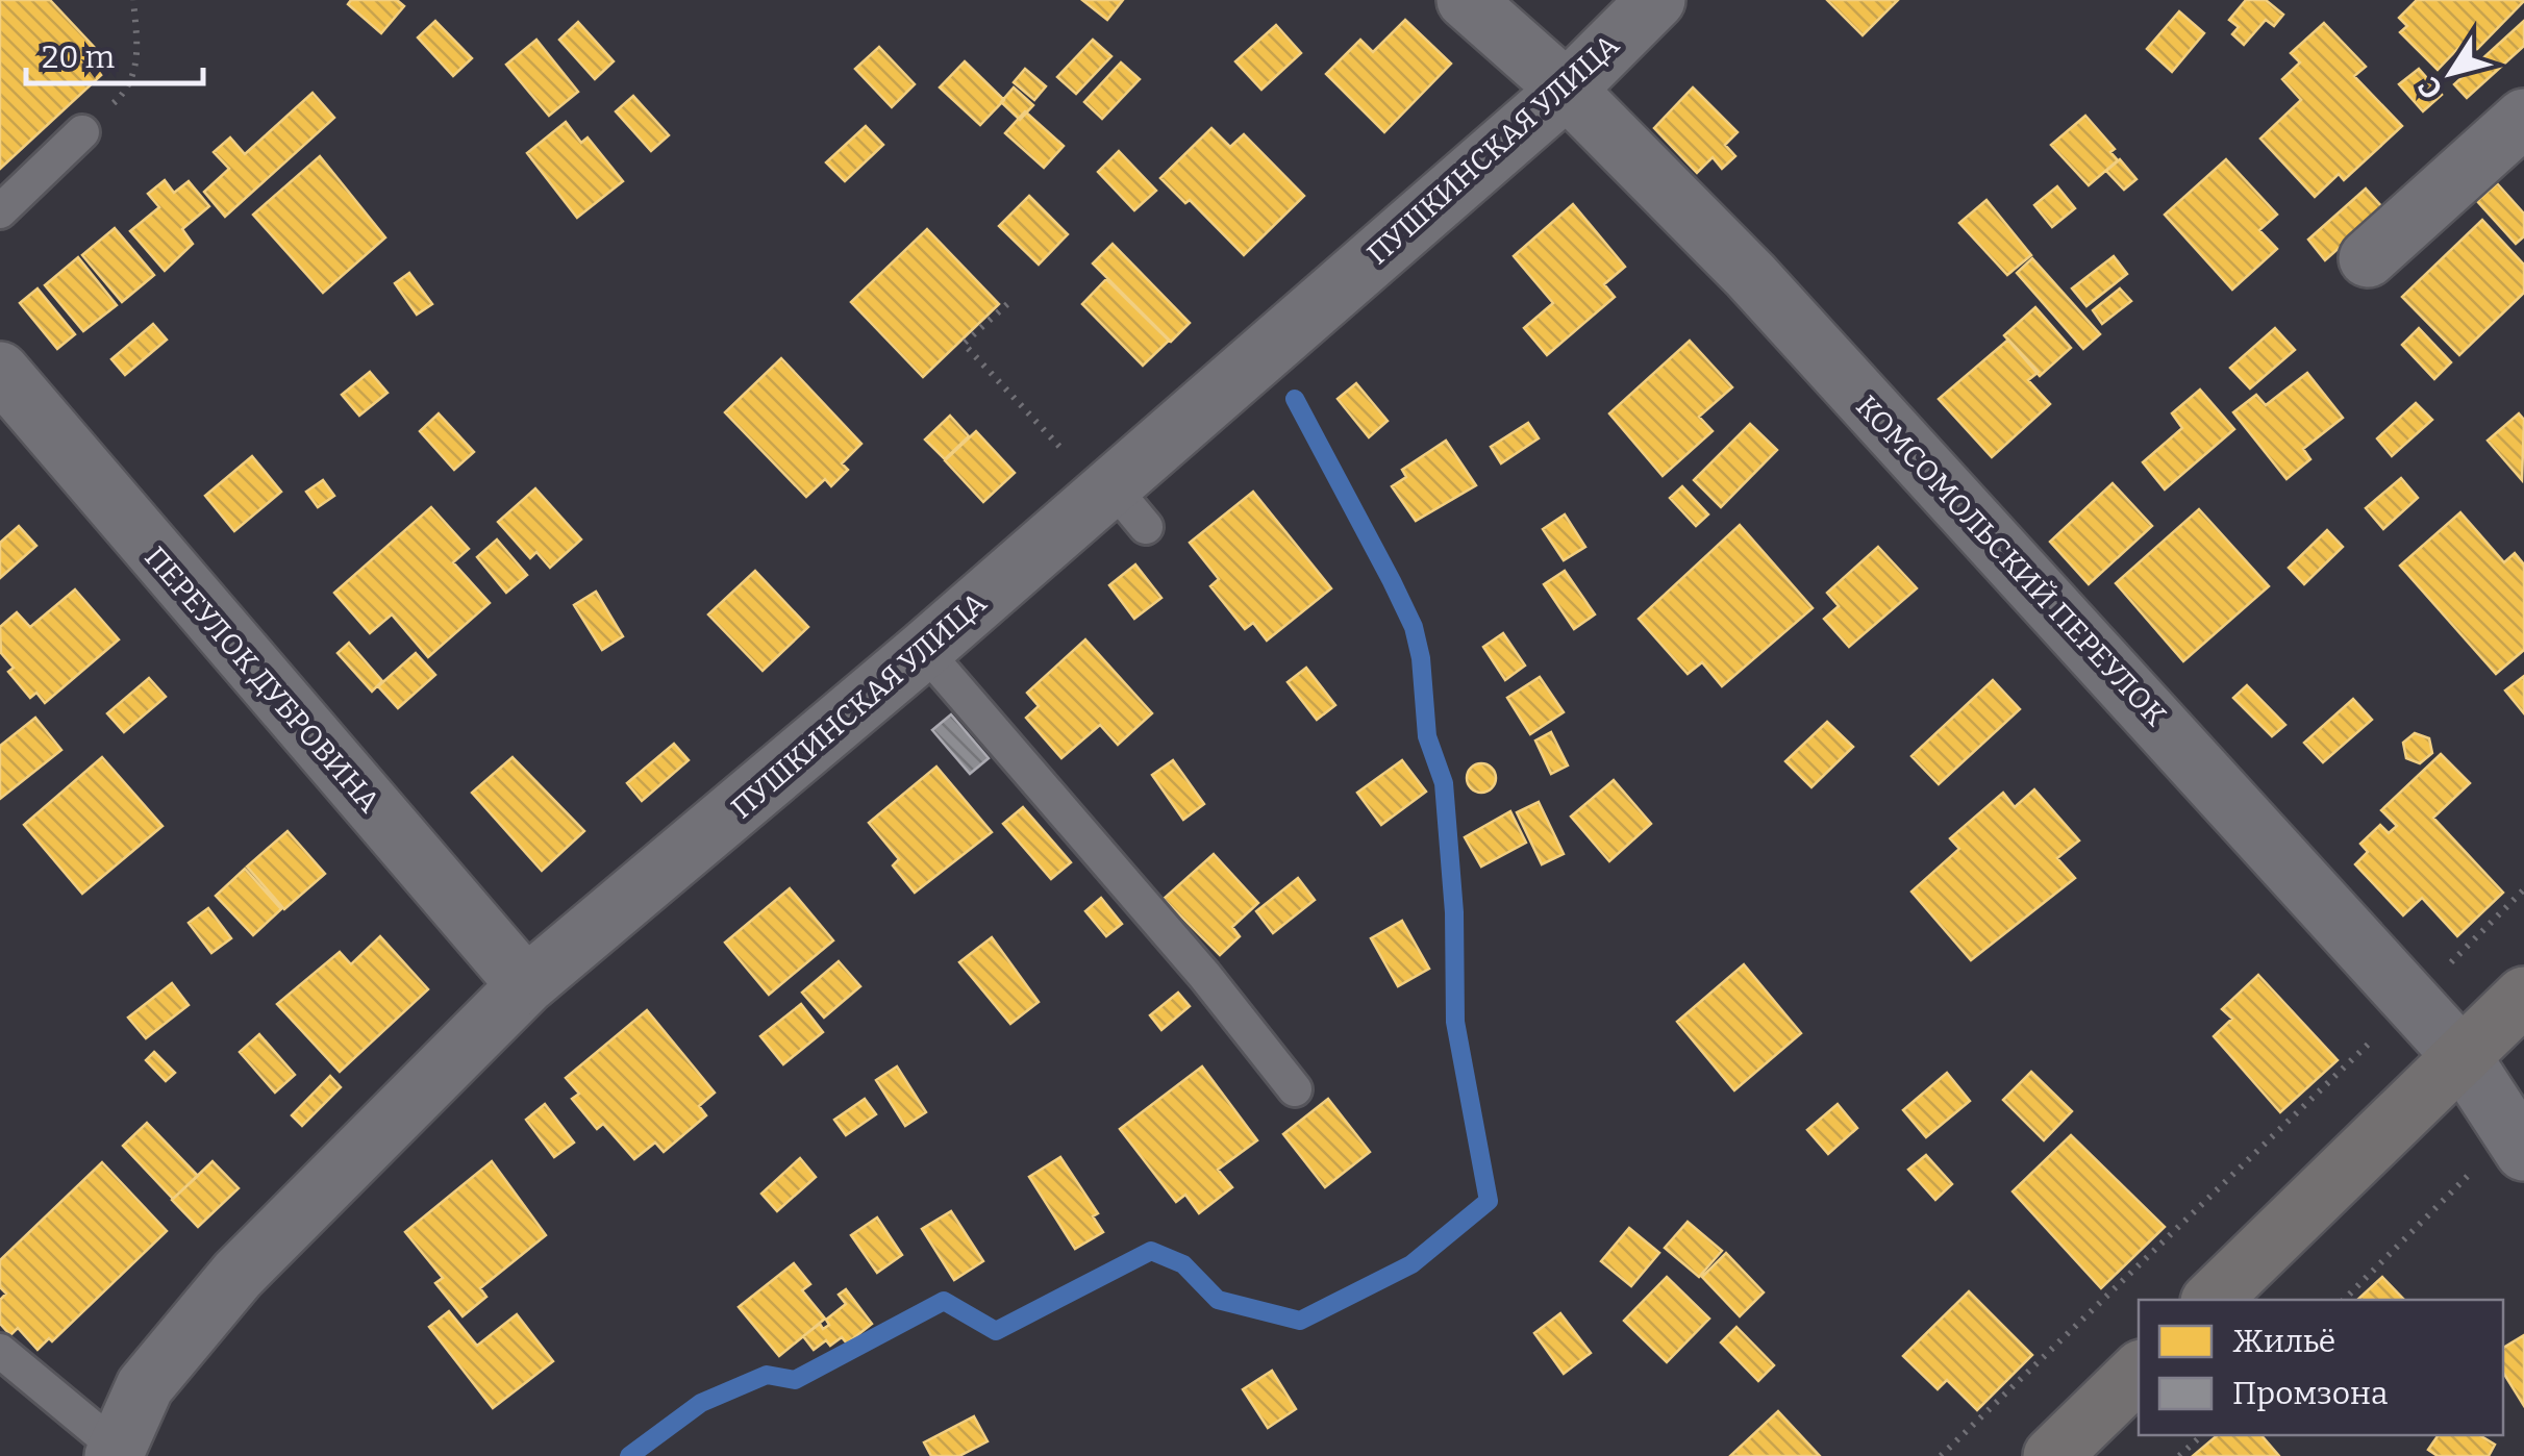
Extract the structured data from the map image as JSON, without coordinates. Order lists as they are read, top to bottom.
{
  "streets": {
    "street": ["ПУШКИНСКАЯ УЛИЦА", "КОМСОМОЛЬСКИЙ ПЕРЕУЛОК", "ПЕРЕУЛОК ДУБРОВИНА"]
  },
  "crossings": [
    ["ПУШКИНСКАЯ УЛИЦА", "КОМСОМОЛЬСКИЙ ПЕРЕУЛОК"],
    ["ПУШКИНСКАЯ УЛИЦА", "ПЕРЕУЛОК ДУБРОВИНА"]
  ],
  "legend": ["Жильё", "Промзона"],
  "scale_bar": "20 m",
  "north": "bottom left"
}
